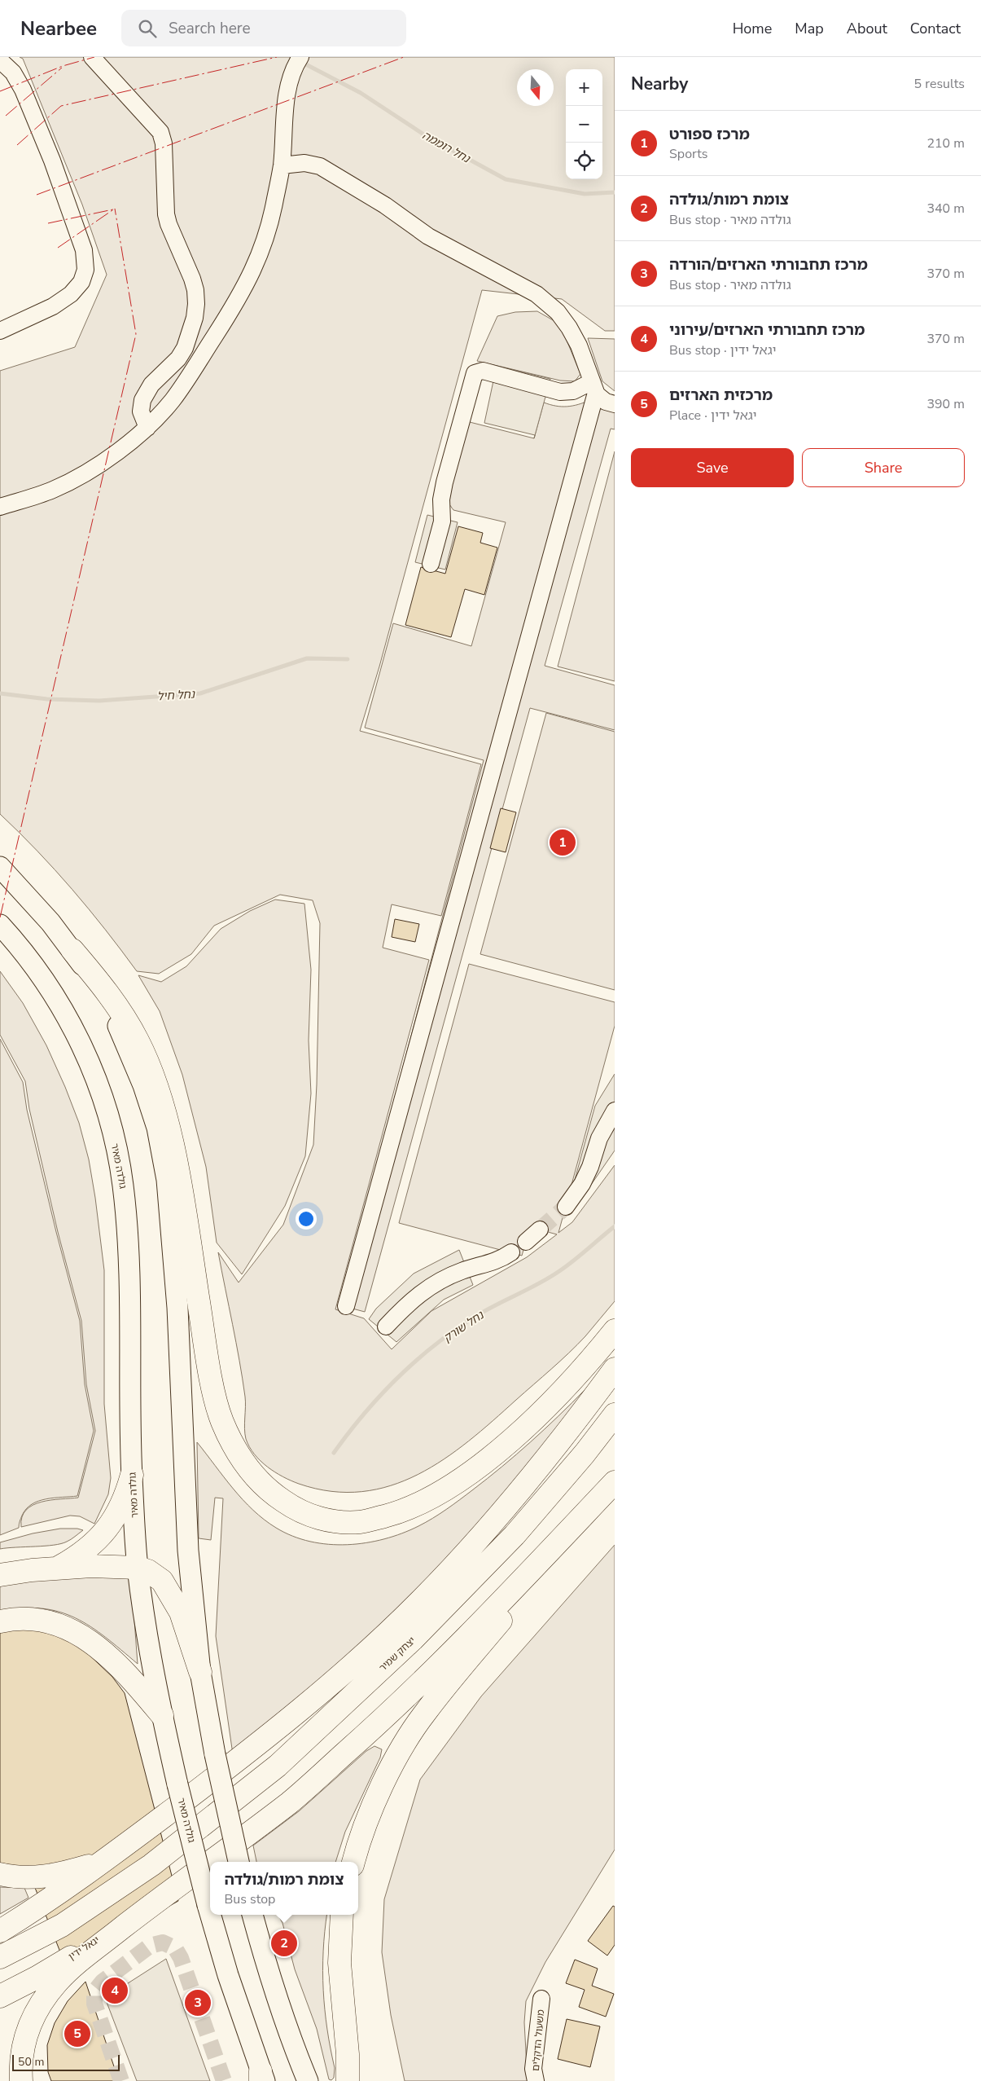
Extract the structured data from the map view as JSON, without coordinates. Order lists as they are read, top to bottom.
{
  "streets": {
    "highway": ["יצחק שמיר", "יגאל ידין"],
    "main road": ["גולדה מאיר"],
    "street": ["משעול הדקלים"]
  },
  "water": ["נחל רוממה", "נחל חיל", "נחל שורק"],
  "scale_bar": "50 m",
  "north": "bottom",
  "page": {
    "header": "Nearbee",
    "search": "Search here",
    "nav": [
      "Home",
      "Map",
      "About",
      "Contact"
    ],
    "heading": ["Nearby", "5 results"],
    "map_buttons": ["+", "−"],
    "list": [
      {
        "mark": "1",
        "name": "מרכז ספורט",
        "note": "Sports",
        "value": "210 m"
      },
      {
        "mark": "2",
        "name": "צומת רמות/גולדה",
        "note": "Bus stop · גולדה מאיר",
        "value": "340 m"
      },
      {
        "mark": "3",
        "name": "מרכז תחבורתי הארזים/הורדה",
        "note": "Bus stop · גולדה מאיר",
        "value": "370 m"
      },
      {
        "mark": "4",
        "name": "מרכז תחבורתי הארזים/עירוני",
        "note": "Bus stop · יגאל ידין",
        "value": "370 m"
      },
      {
        "mark": "5",
        "name": "מרכזית הארזים",
        "note": "Place · יגאל ידין",
        "value": "390 m"
      }
    ],
    "buttons": ["Save", "Share"],
    "pins": [
      "1",
      "2",
      "4",
      "3",
      "5"
    ],
    "popup": ["צומת רמות/גולדה", "Bus stop"],
    "scale": "50 m"
  }
}
